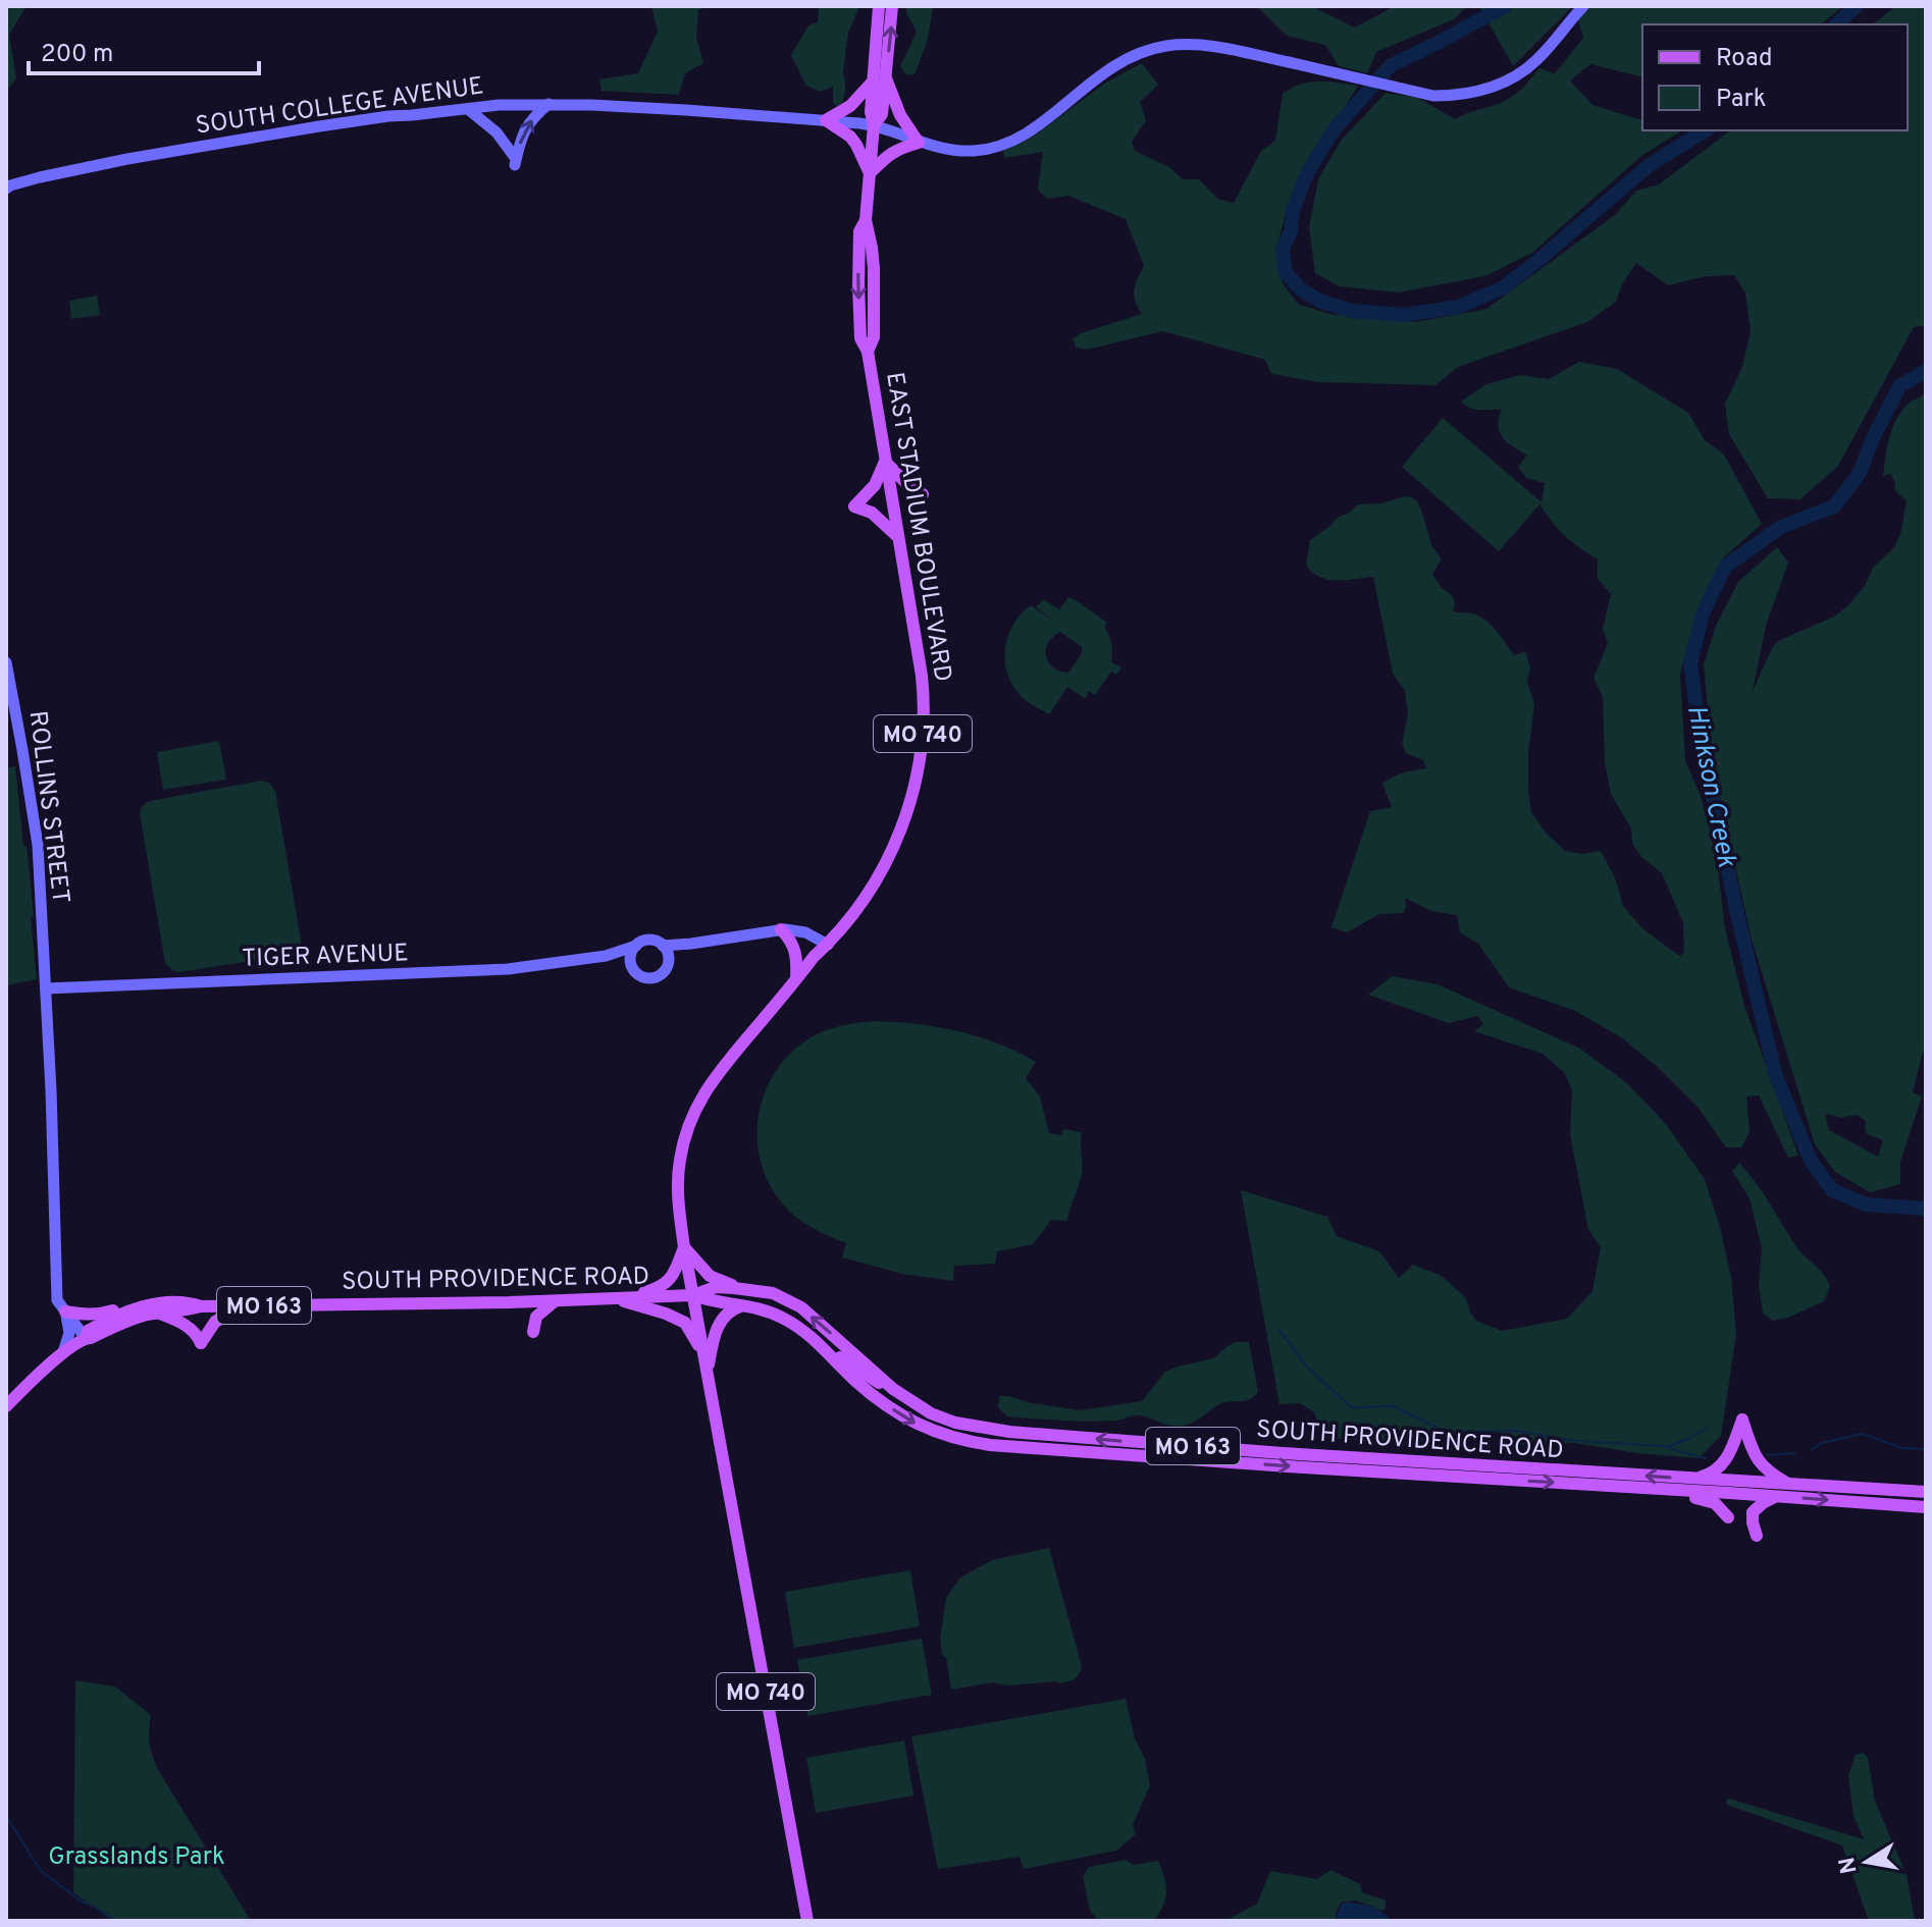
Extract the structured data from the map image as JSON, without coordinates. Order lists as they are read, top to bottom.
{
  "streets": {
    "main road": [
      "EAST STADIUM BOULEVARD",
      "MO 740",
      "SOUTH PROVIDENCE ROAD",
      "MO 163"
    ],
    "street": ["SOUTH COLLEGE AVENUE", "ROLLINS STREET", "TIGER AVENUE"]
  },
  "crossings": [
    ["SOUTH COLLEGE AVENUE", "EAST STADIUM BOULEVARD"],
    ["EAST STADIUM BOULEVARD", "SOUTH PROVIDENCE ROAD"],
    ["ROLLINS STREET", "TIGER AVENUE"],
    ["ROLLINS STREET", "SOUTH PROVIDENCE ROAD"]
  ],
  "water": ["Hinkson Creek"],
  "parks": ["Grasslands Park"],
  "legend": ["Road", "Park"],
  "scale_bar": "200 m",
  "north": "left"
}
